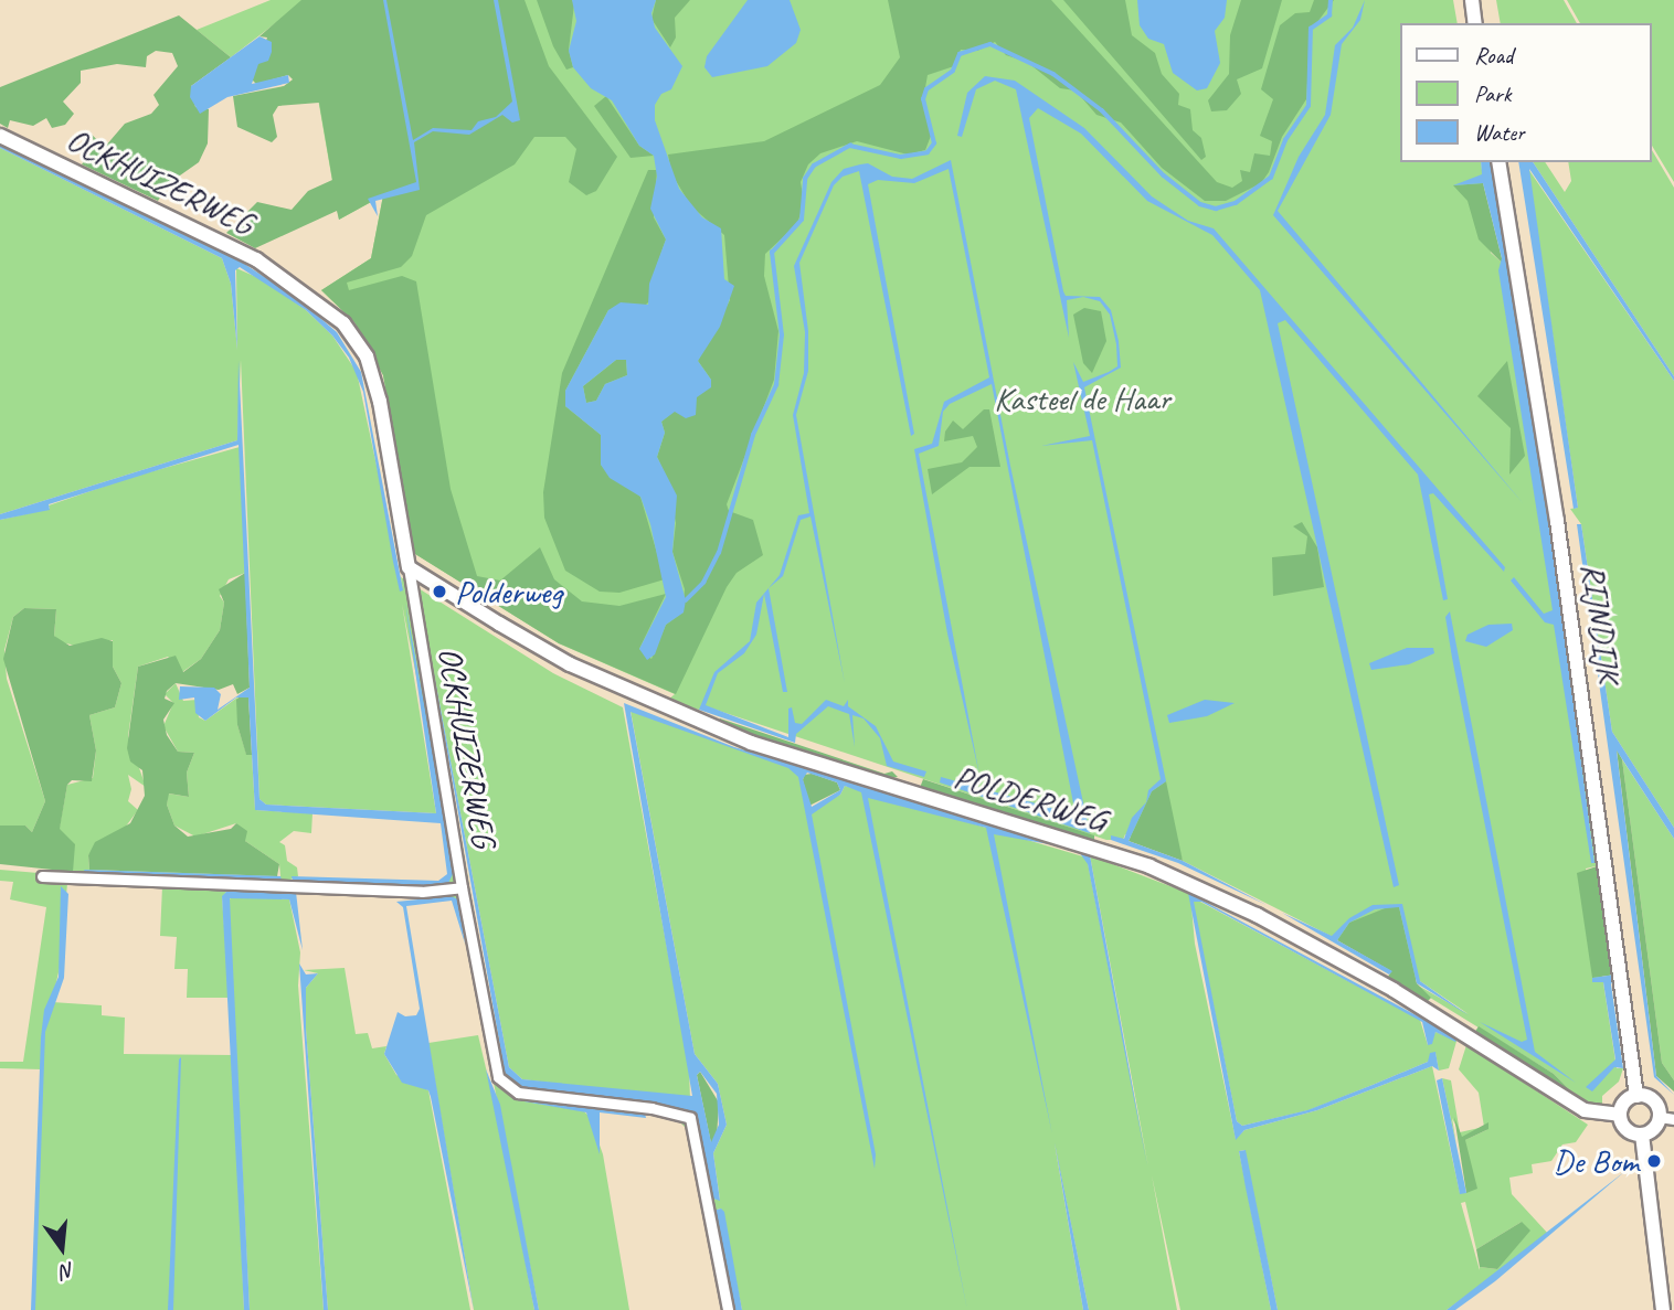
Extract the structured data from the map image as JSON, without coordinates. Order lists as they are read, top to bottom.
{
  "streets": {
    "street": ["OCKHUIZERWEG", "RIJNDIJK", "POLDERWEG"]
  },
  "crossings": [
    ["OCKHUIZERWEG", "POLDERWEG"],
    ["RIJNDIJK", "POLDERWEG"]
  ],
  "parks": ["Kasteel de Haar"],
  "places": ["Polderweg", "De Bom"],
  "legend": ["Road", "Park", "Water"],
  "north": "bottom"
}
